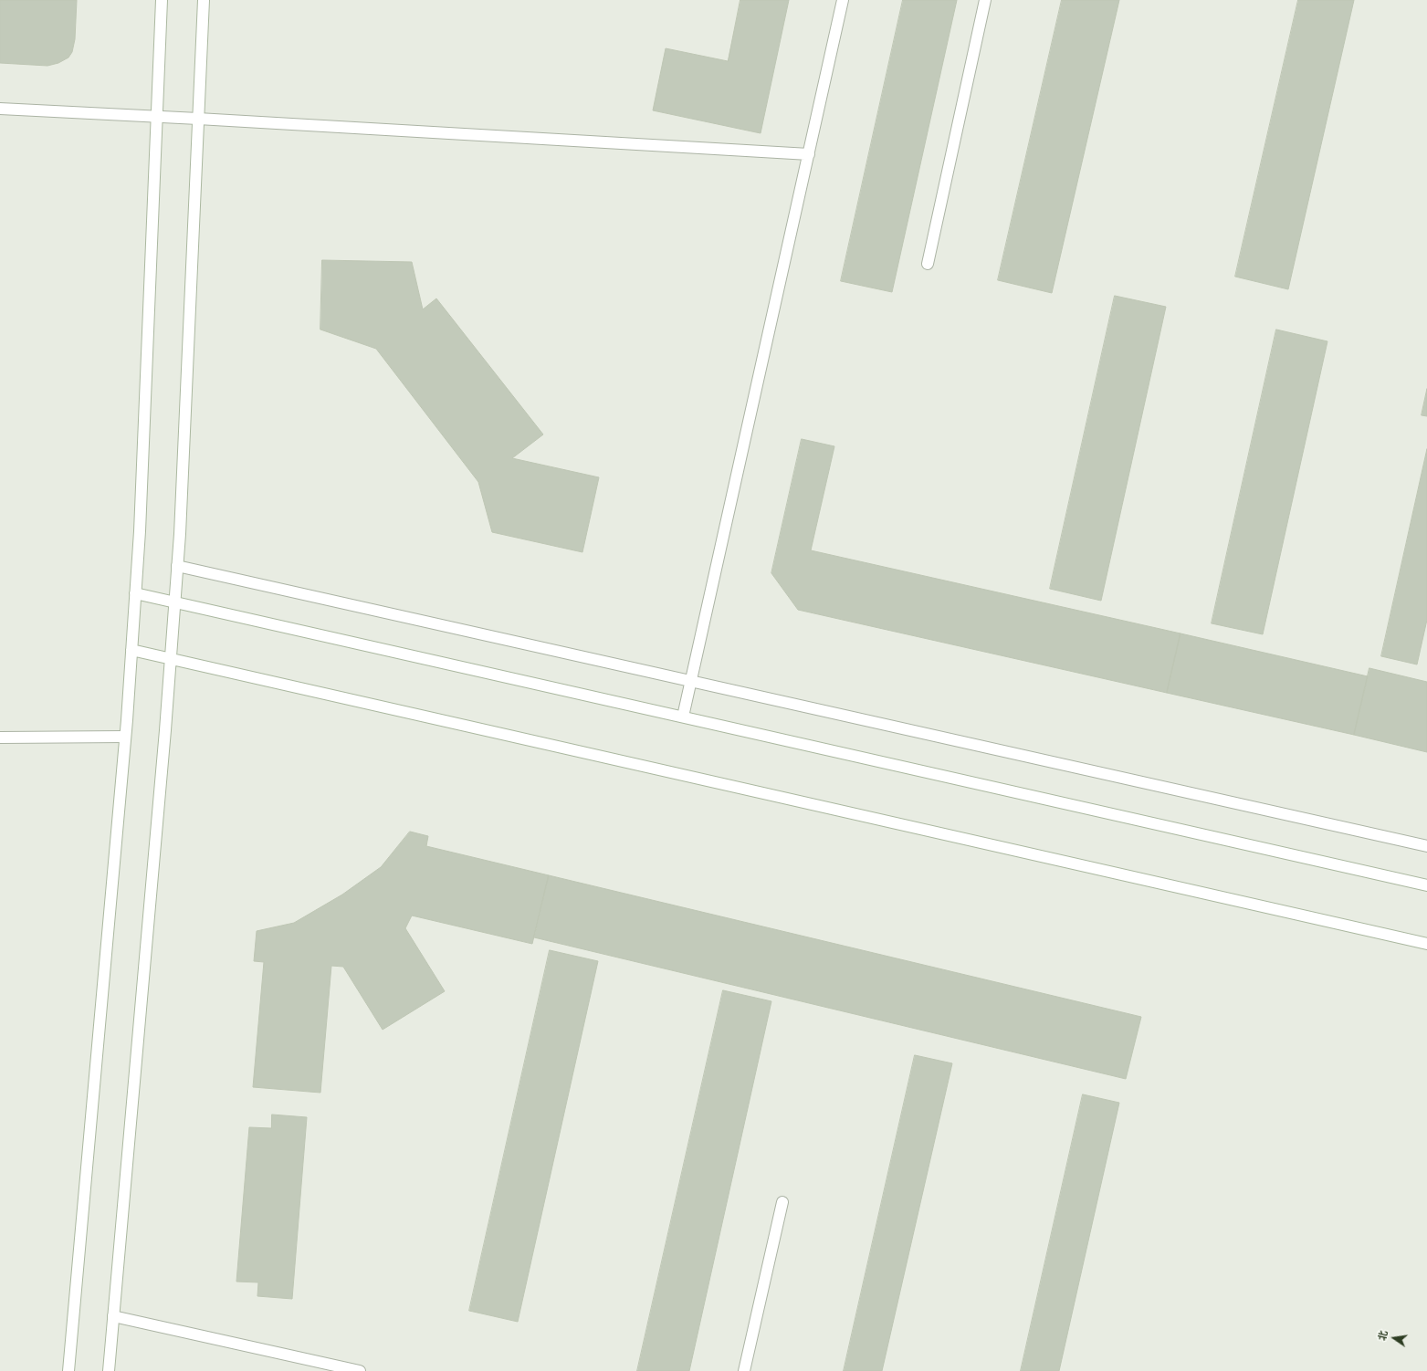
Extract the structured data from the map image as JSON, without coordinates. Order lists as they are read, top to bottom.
{
  "north": "left"
}
